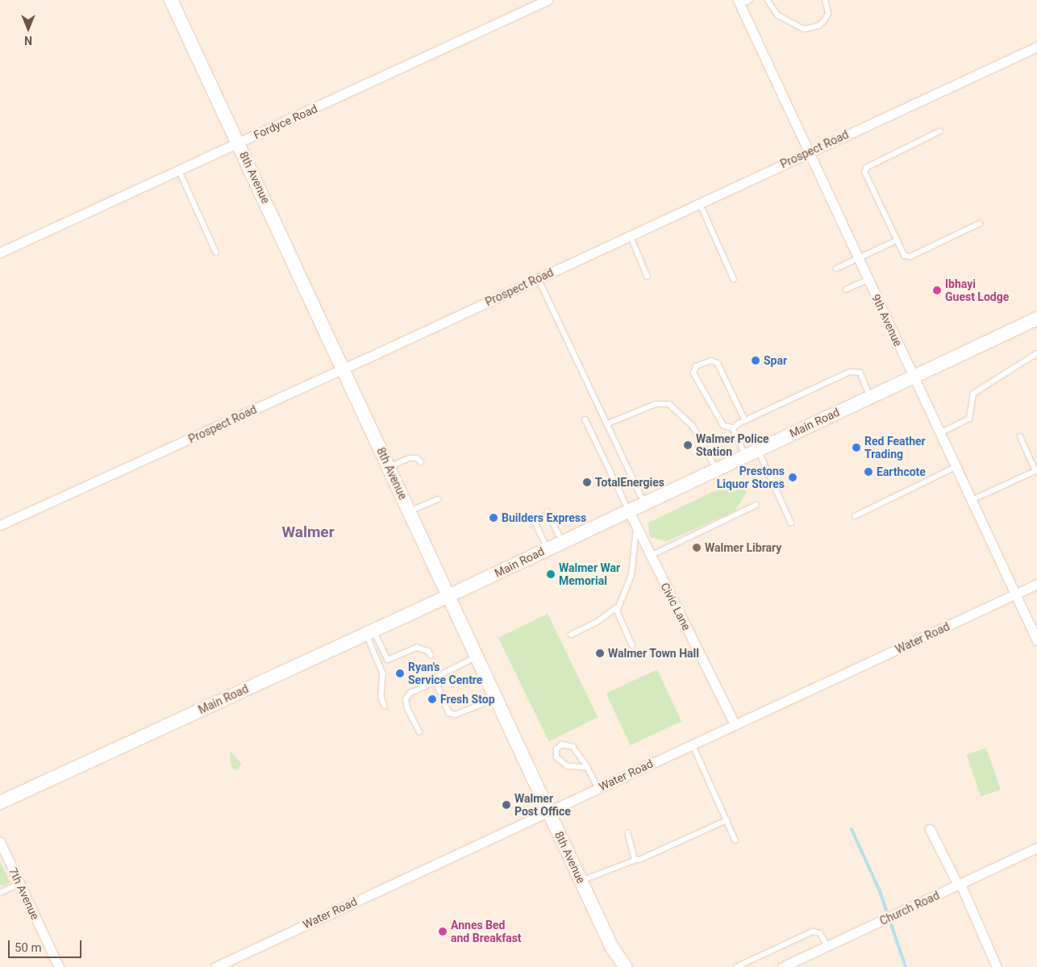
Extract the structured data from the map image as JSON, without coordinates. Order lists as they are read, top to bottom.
{
  "streets": {
    "street": [
      "Fordyce Road",
      "Prospect Road",
      "8th Avenue",
      "9th Avenue",
      "Main Road",
      "Civic Lane",
      "Water Road",
      "7th Avenue",
      "Church Road"
    ]
  },
  "crossings": [
    ["Fordyce Road", "8th Avenue"],
    ["Prospect Road", "8th Avenue"],
    ["Prospect Road", "9th Avenue"],
    ["8th Avenue", "Main Road"],
    ["8th Avenue", "Water Road"],
    ["9th Avenue", "Main Road"],
    ["9th Avenue", "Water Road"],
    ["Main Road", "Civic Lane"],
    ["Civic Lane", "Water Road"]
  ],
  "districts": ["Walmer"],
  "places": [
    "Ibhayi Guest Lodge",
    "Spar",
    "Walmer Police Station",
    "Red Feather Trading",
    "Earthcote",
    "Prestons Liquor Stores",
    "TotalEnergies",
    "Builders Express",
    "Walmer Library",
    "Walmer War Memorial",
    "Walmer Town Hall",
    "Ryan's Service Centre",
    "Fresh Stop",
    "Walmer Post Office",
    "Annes Bed and Breakfast"
  ],
  "scale_bar": "50 m",
  "north": "bottom"
}
